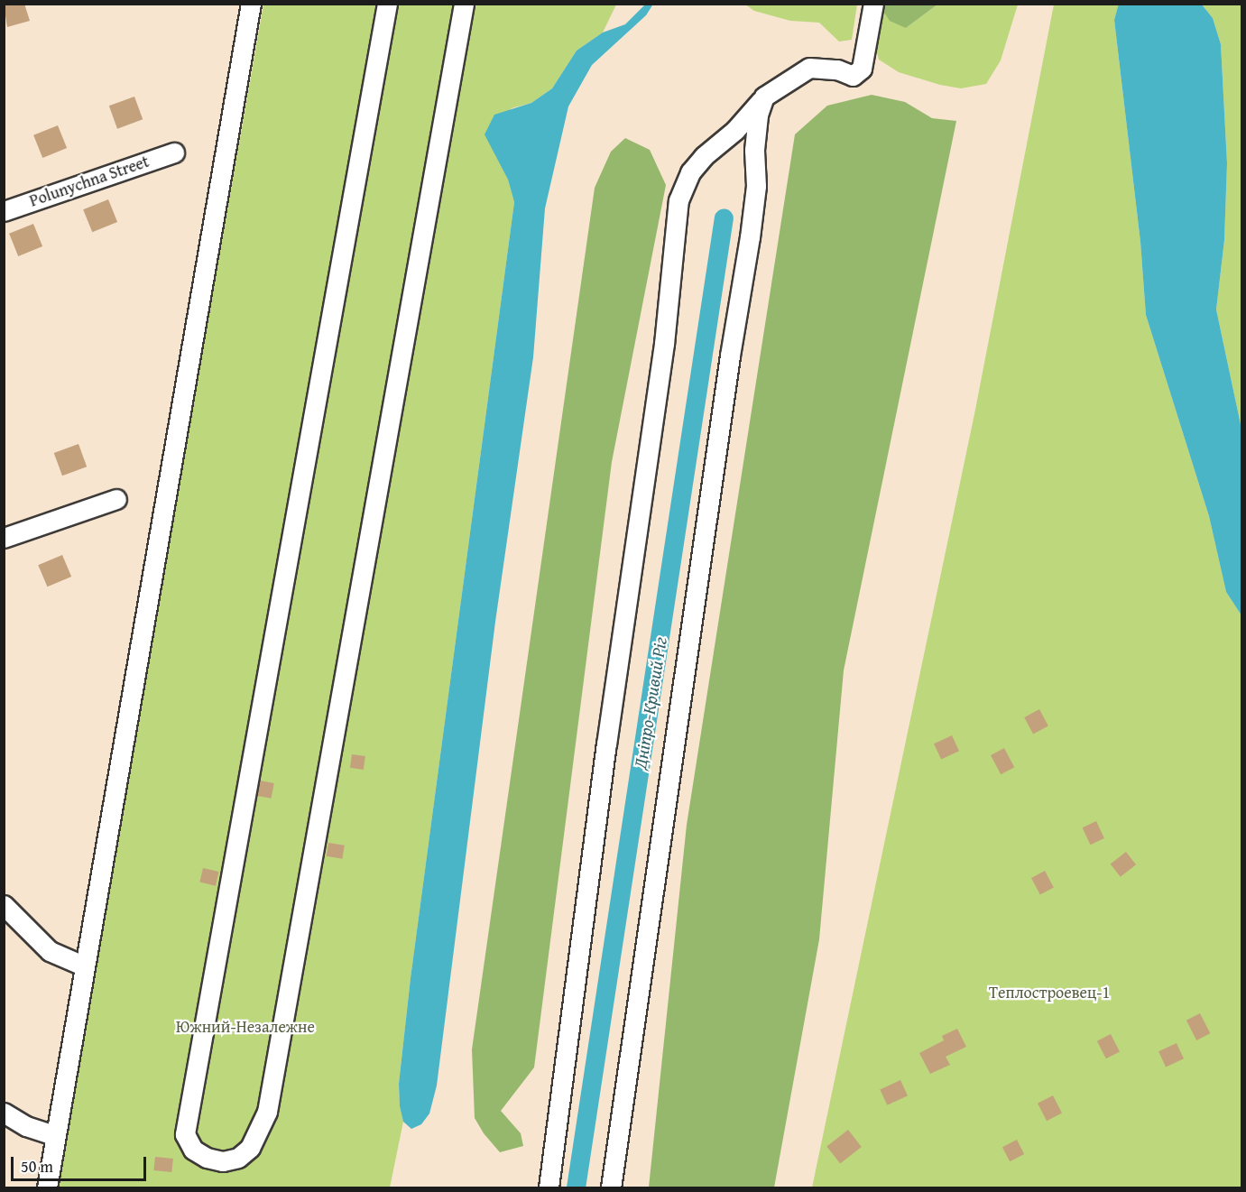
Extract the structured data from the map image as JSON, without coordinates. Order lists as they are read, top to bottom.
{
  "streets": {
    "street": ["Polunychna Street"]
  },
  "water": ["Дніпро-Кривий Ріг"],
  "parks": ["Теплостроевец-1", "Южний-Незалежне"],
  "scale_bar": "50 m"
}
